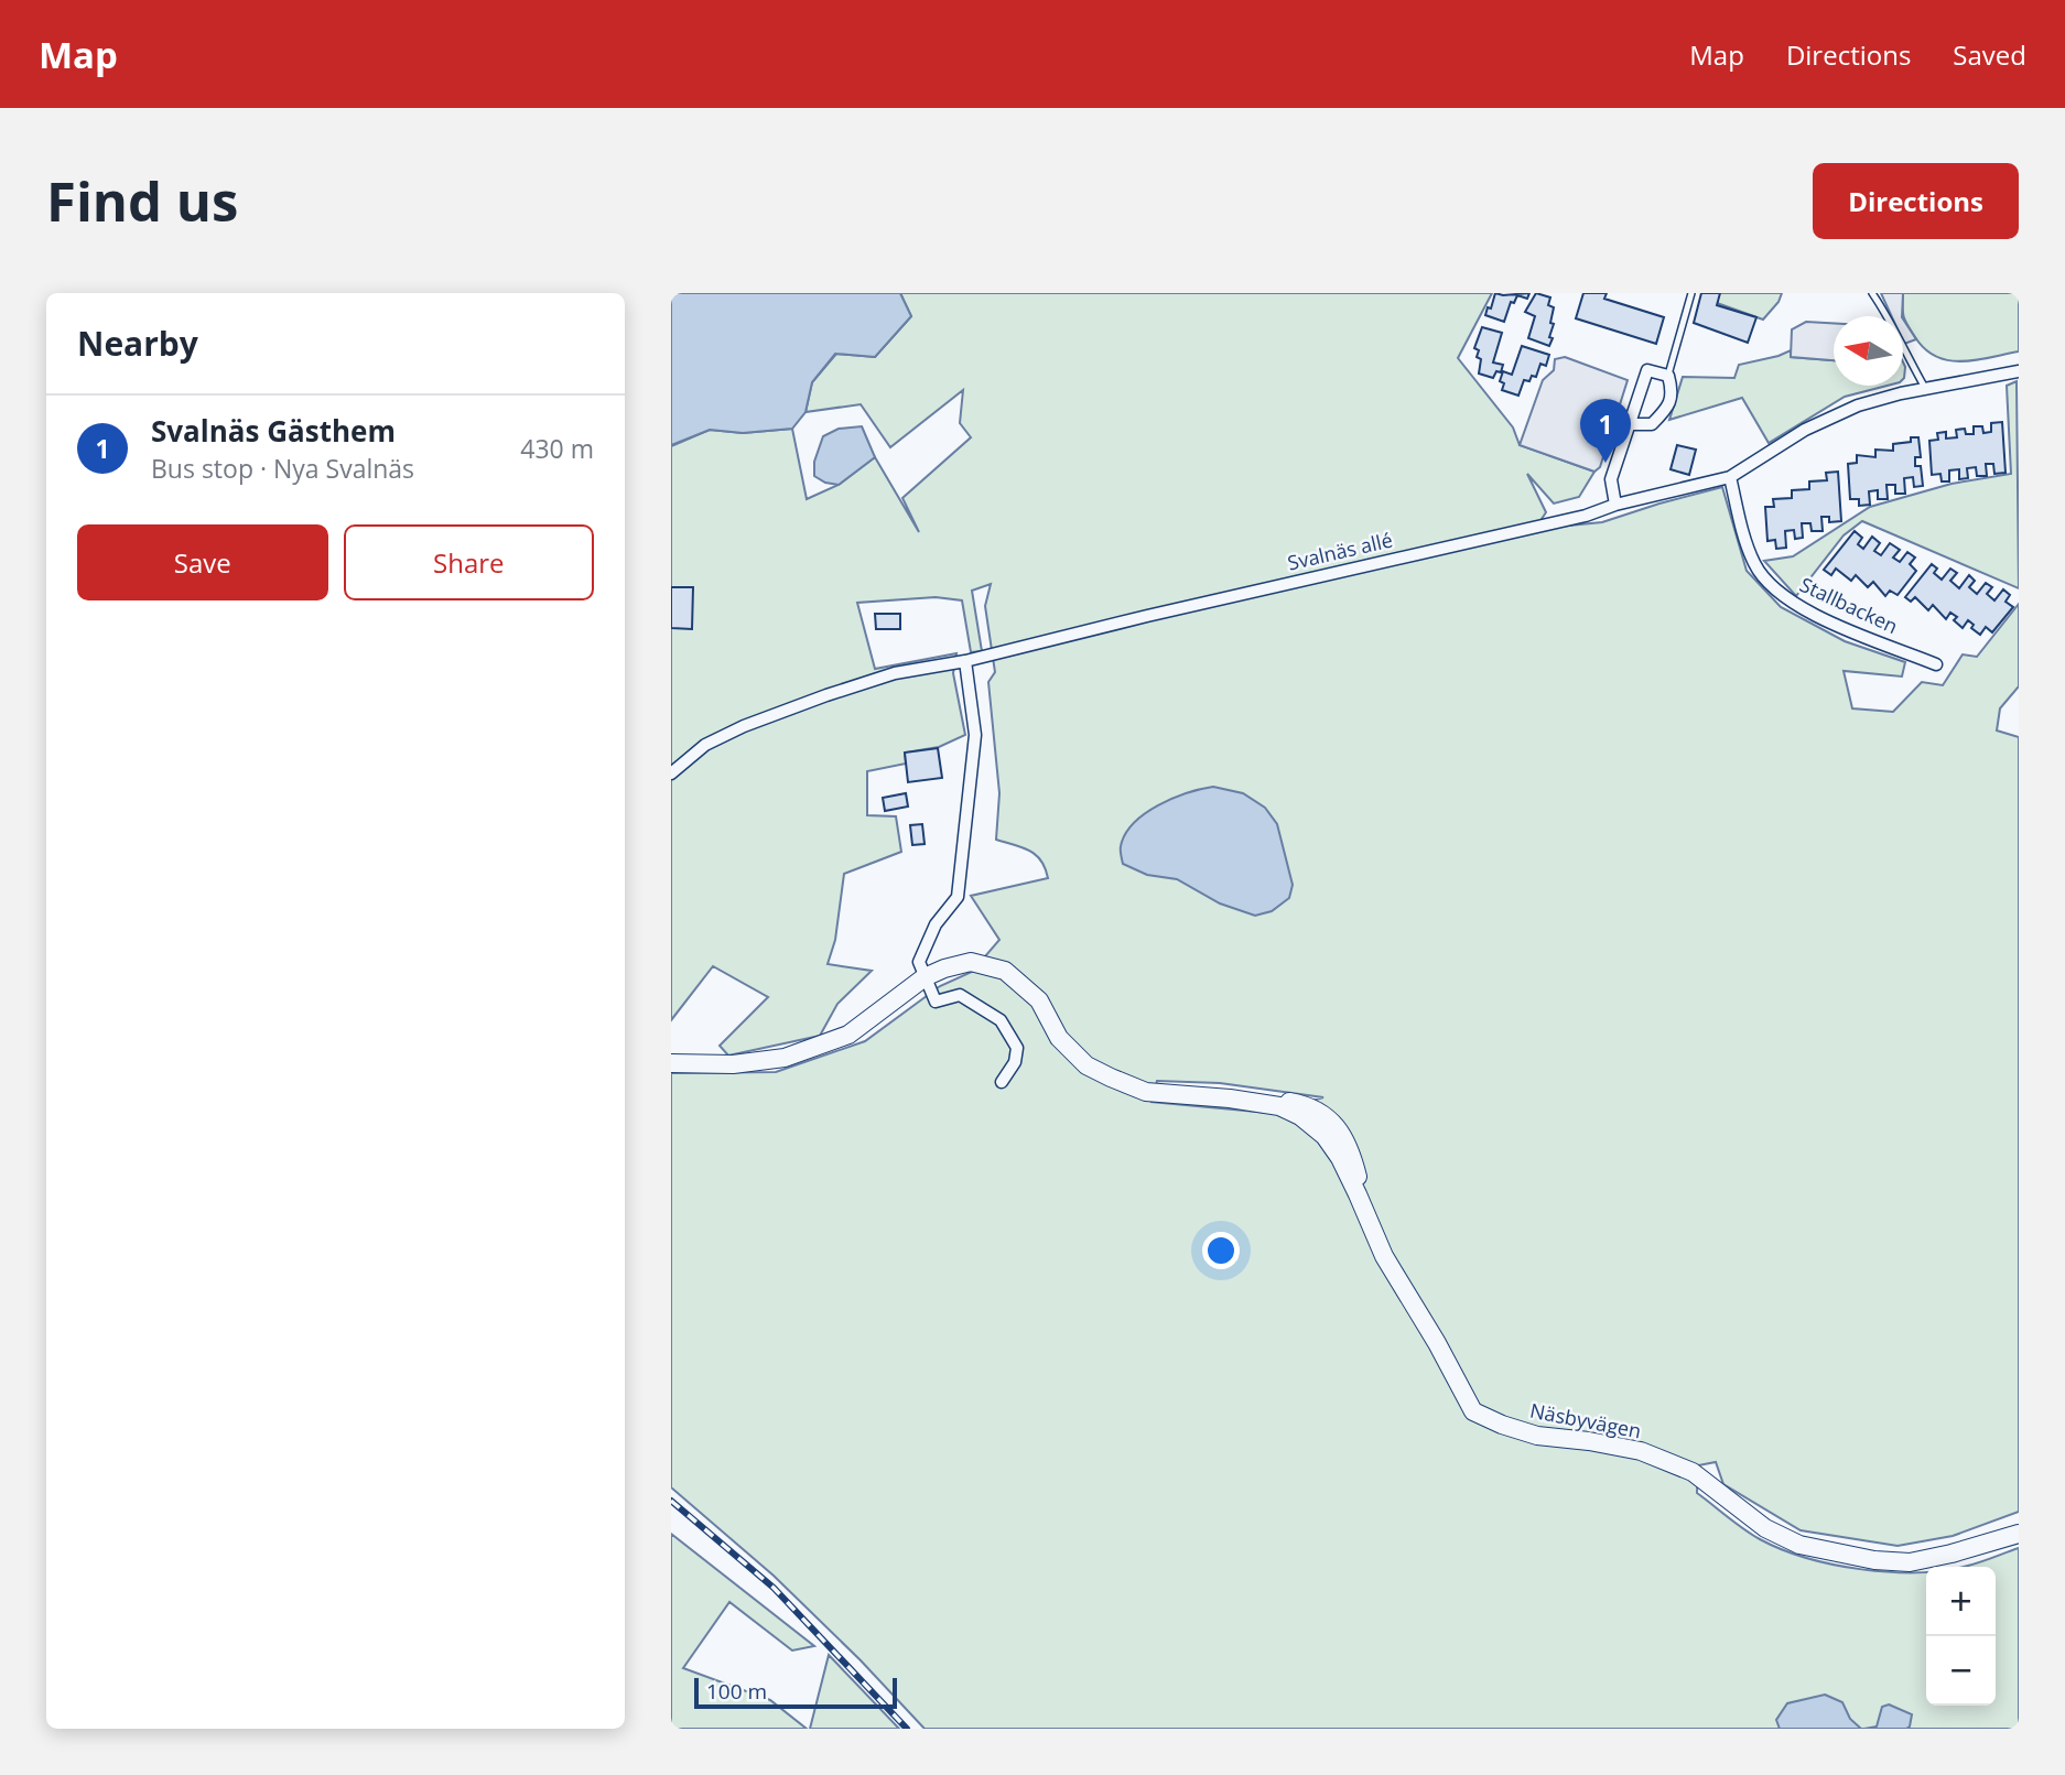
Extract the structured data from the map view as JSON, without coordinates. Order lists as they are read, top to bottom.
{
  "streets": {
    "street": ["Svalnäs allé", "Stallbacken", "Näsbyvägen"]
  },
  "crossings": [
    ["Svalnäs allé", "Stallbacken"]
  ],
  "scale_bar": "100 m",
  "north": "left",
  "page": {
    "header": "Map",
    "nav": ["Map", "Directions", "Saved"],
    "buttons": [
      "Directions",
      ["Save", "Share"]
    ],
    "title": "Find us",
    "heading": "Nearby",
    "list": [
      {
        "mark": "1",
        "name": "Svalnäs Gästhem",
        "note": "Bus stop · Nya Svalnäs",
        "value": "430 m"
      }
    ],
    "pins": "1",
    "map_buttons": ["+", "−"],
    "scale": "100 m"
  }
}
